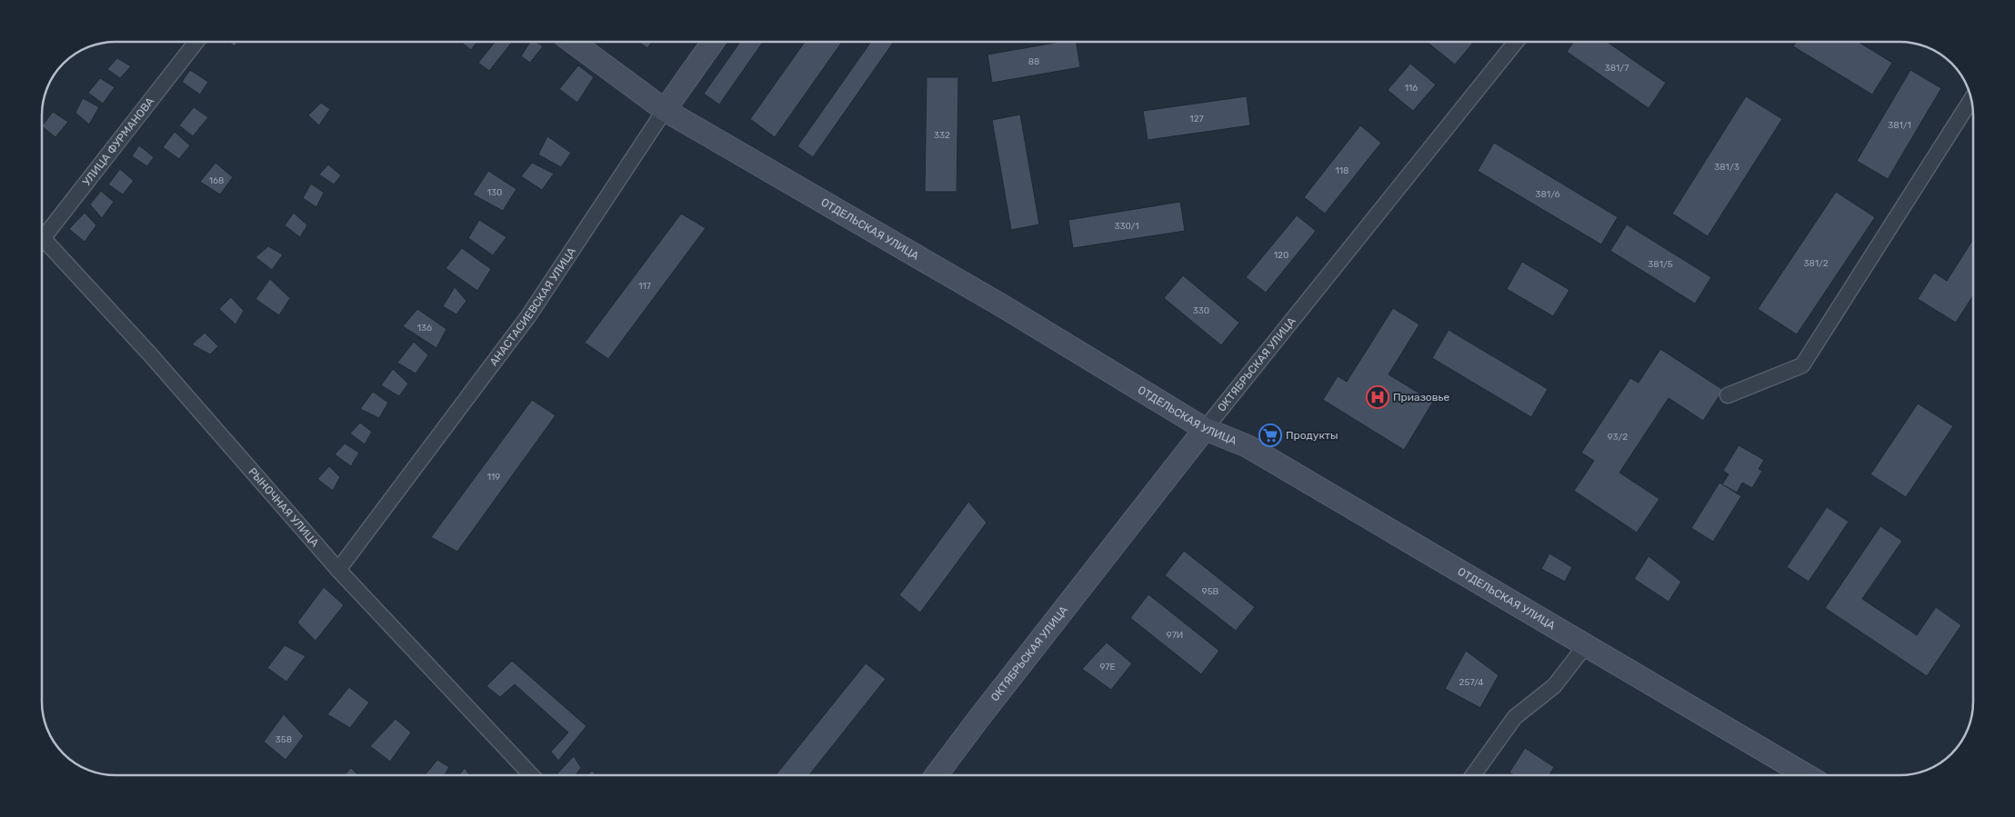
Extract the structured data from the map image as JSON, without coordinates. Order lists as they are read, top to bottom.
{
  "streets": {
    "street": [
      "УЛИЦА ФУРМАНОВА",
      "ОТДЕЛЬСКАЯ УЛИЦА",
      "АНАСТАСИЕВСКАЯ УЛИЦА",
      "ОКТЯБРЬСКАЯ УЛИЦА",
      "РЫНОЧНАЯ УЛИЦА"
    ]
  },
  "crossings": [
    ["ОТДЕЛЬСКАЯ УЛИЦА", "АНАСТАСИЕВСКАЯ УЛИЦА"],
    ["ОТДЕЛЬСКАЯ УЛИЦА", "ОКТЯБРЬСКАЯ УЛИЦА"],
    ["АНАСТАСИЕВСКАЯ УЛИЦА", "РЫНОЧНАЯ УЛИЦА"]
  ],
  "places": {
    "hospital": ["Приазовье"],
    "supermarket": ["Продукты"]
  },
  "house_numbers": [
    "88",
    "381/7",
    "116",
    "127",
    "381/1",
    "332",
    "381/3",
    "118",
    "168",
    "130",
    "381/6",
    "330/1",
    "120",
    "381/2",
    "381/5",
    "117",
    "330",
    "136",
    "93/2",
    "119",
    "95В",
    "97И",
    "97Е",
    "257/4",
    "358"
  ]
}
